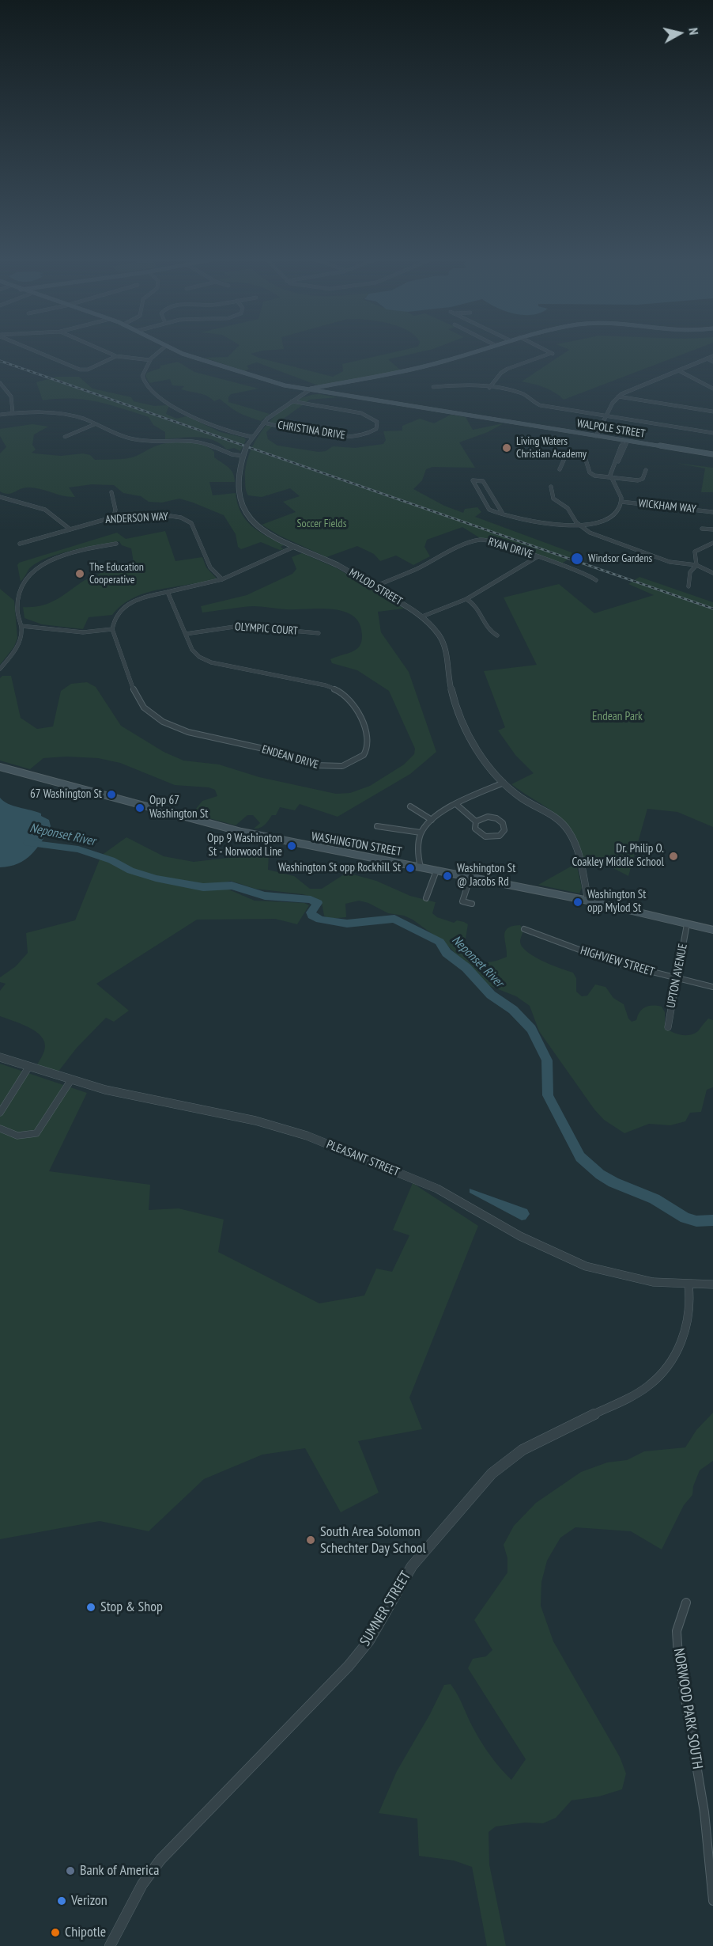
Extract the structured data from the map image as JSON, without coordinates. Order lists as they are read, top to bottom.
{
  "streets": {
    "main road": ["WALPOLE STREET", "WASHINGTON STREET"],
    "street": [
      "CHRISTINA DRIVE",
      "WICKHAM WAY",
      "ANDERSON WAY",
      "RYAN DRIVE",
      "MYLOD STREET",
      "OLYMPIC COURT",
      "ENDEAN DRIVE",
      "HIGHVIEW STREET",
      "UPTON AVENUE",
      "PLEASANT STREET",
      "SUMNER STREET",
      "NORWOOD PARK SOUTH"
    ]
  },
  "crossings": [
    ["WALPOLE STREET", "MYLOD STREET"],
    ["CHRISTINA DRIVE", "MYLOD STREET"],
    ["RYAN DRIVE", "MYLOD STREET"],
    ["MYLOD STREET", "WASHINGTON STREET"],
    ["OLYMPIC COURT", "ENDEAN DRIVE"],
    ["WASHINGTON STREET", "UPTON AVENUE"],
    ["HIGHVIEW STREET", "UPTON AVENUE"],
    ["PLEASANT STREET", "SUMNER STREET"]
  ],
  "water": ["Neponset River"],
  "parks": ["Soccer Fields", "Endean Park"],
  "places": [
    "Living Waters Christian Academy",
    "Windsor Gardens",
    "The Education Cooperative",
    "67 Washington St",
    "Opp 67 Washington St",
    "Opp 9 Washington St - Norwood Line",
    "Dr. Philip O. Coakley Middle School",
    "Washington St opp Rockhill St",
    "Washington St @ Jacobs Rd",
    "Washington St opp Mylod St",
    "South Area Solomon Schechter Day School",
    "Stop & Shop",
    "Bank of America",
    "Verizon",
    "Chipotle"
  ],
  "north": "right"
}
